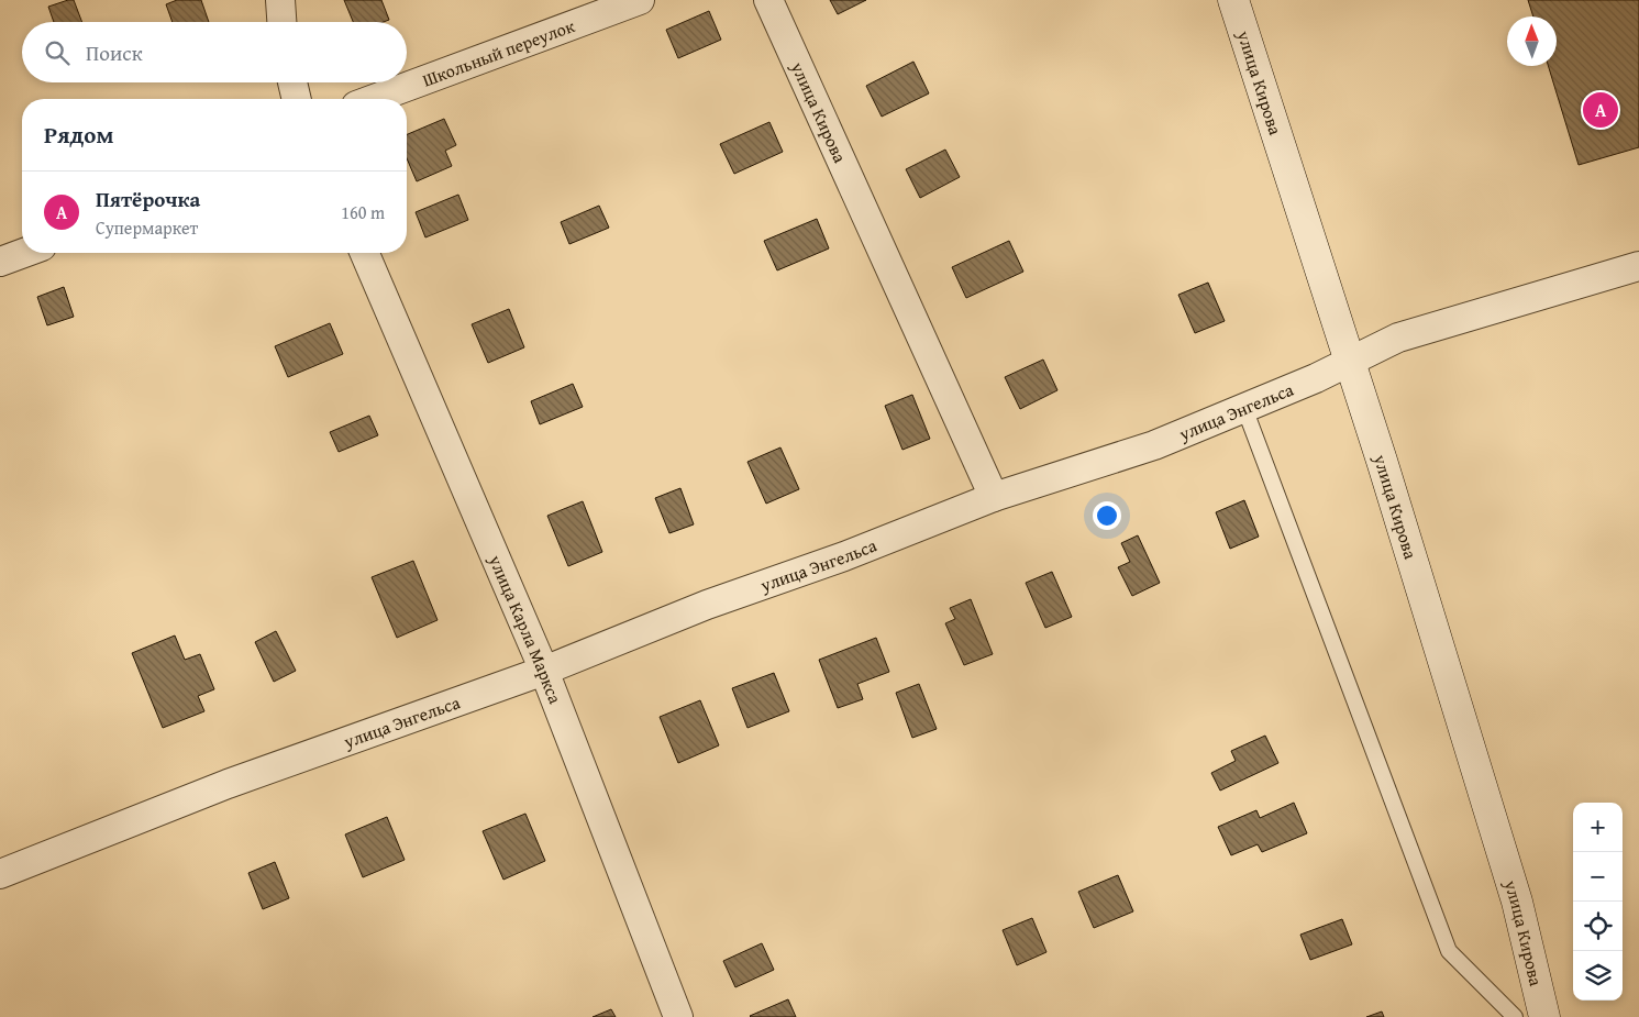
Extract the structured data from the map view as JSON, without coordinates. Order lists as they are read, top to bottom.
{
  "streets": {
    "main road": ["улица Кирова"],
    "street": ["Школьный переулок", "улица Энгельса", "улица Карла Маркса"]
  },
  "crossings": [
    ["улица Кирова", "улица Энгельса"],
    ["улица Энгельса", "улица Карла Маркса"]
  ],
  "north": "top",
  "page": {
    "search": "Поиск",
    "pins": "A",
    "heading": "Рядом",
    "list": [
      {
        "mark": "A",
        "name": "Пятёрочка",
        "note": "Супермаркет",
        "value": "160 m"
      }
    ],
    "map_buttons": ["+", "−"]
  }
}
